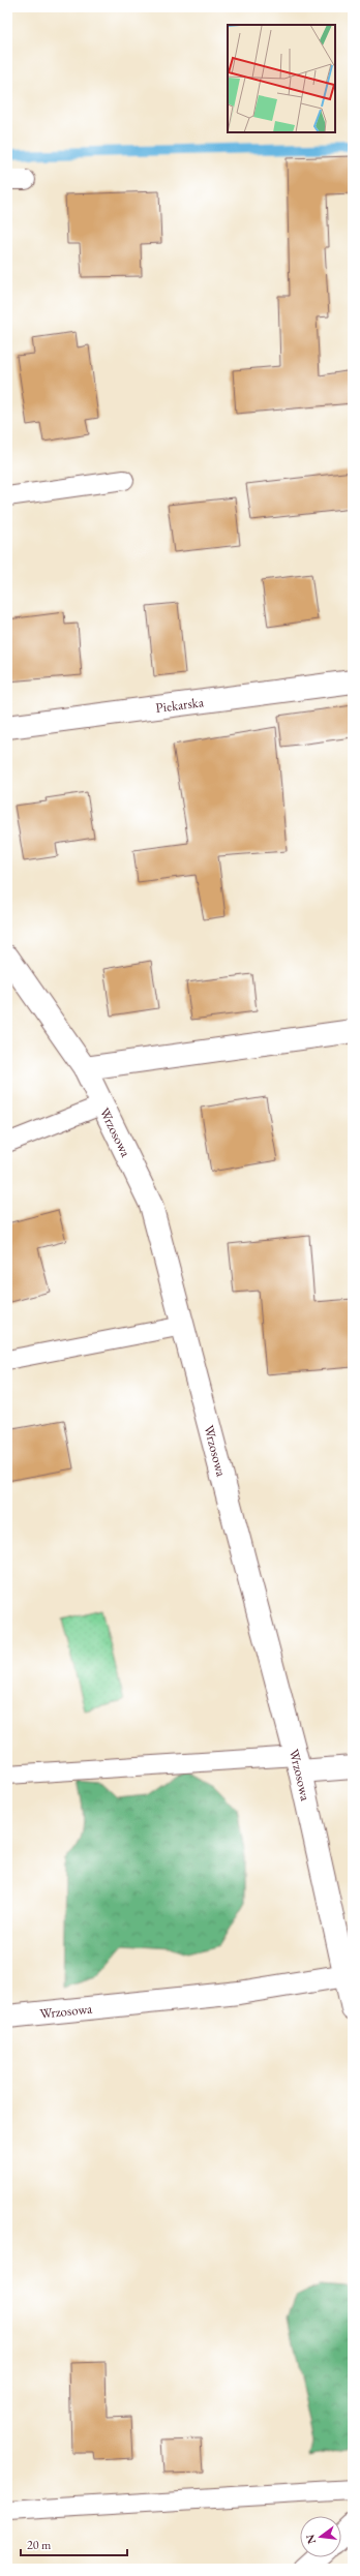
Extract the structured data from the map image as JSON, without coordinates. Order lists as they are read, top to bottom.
{
  "streets": {
    "street": ["Piekarska", "Wrzosowa"]
  },
  "scale_bar": "20 m",
  "north": "left"
}
